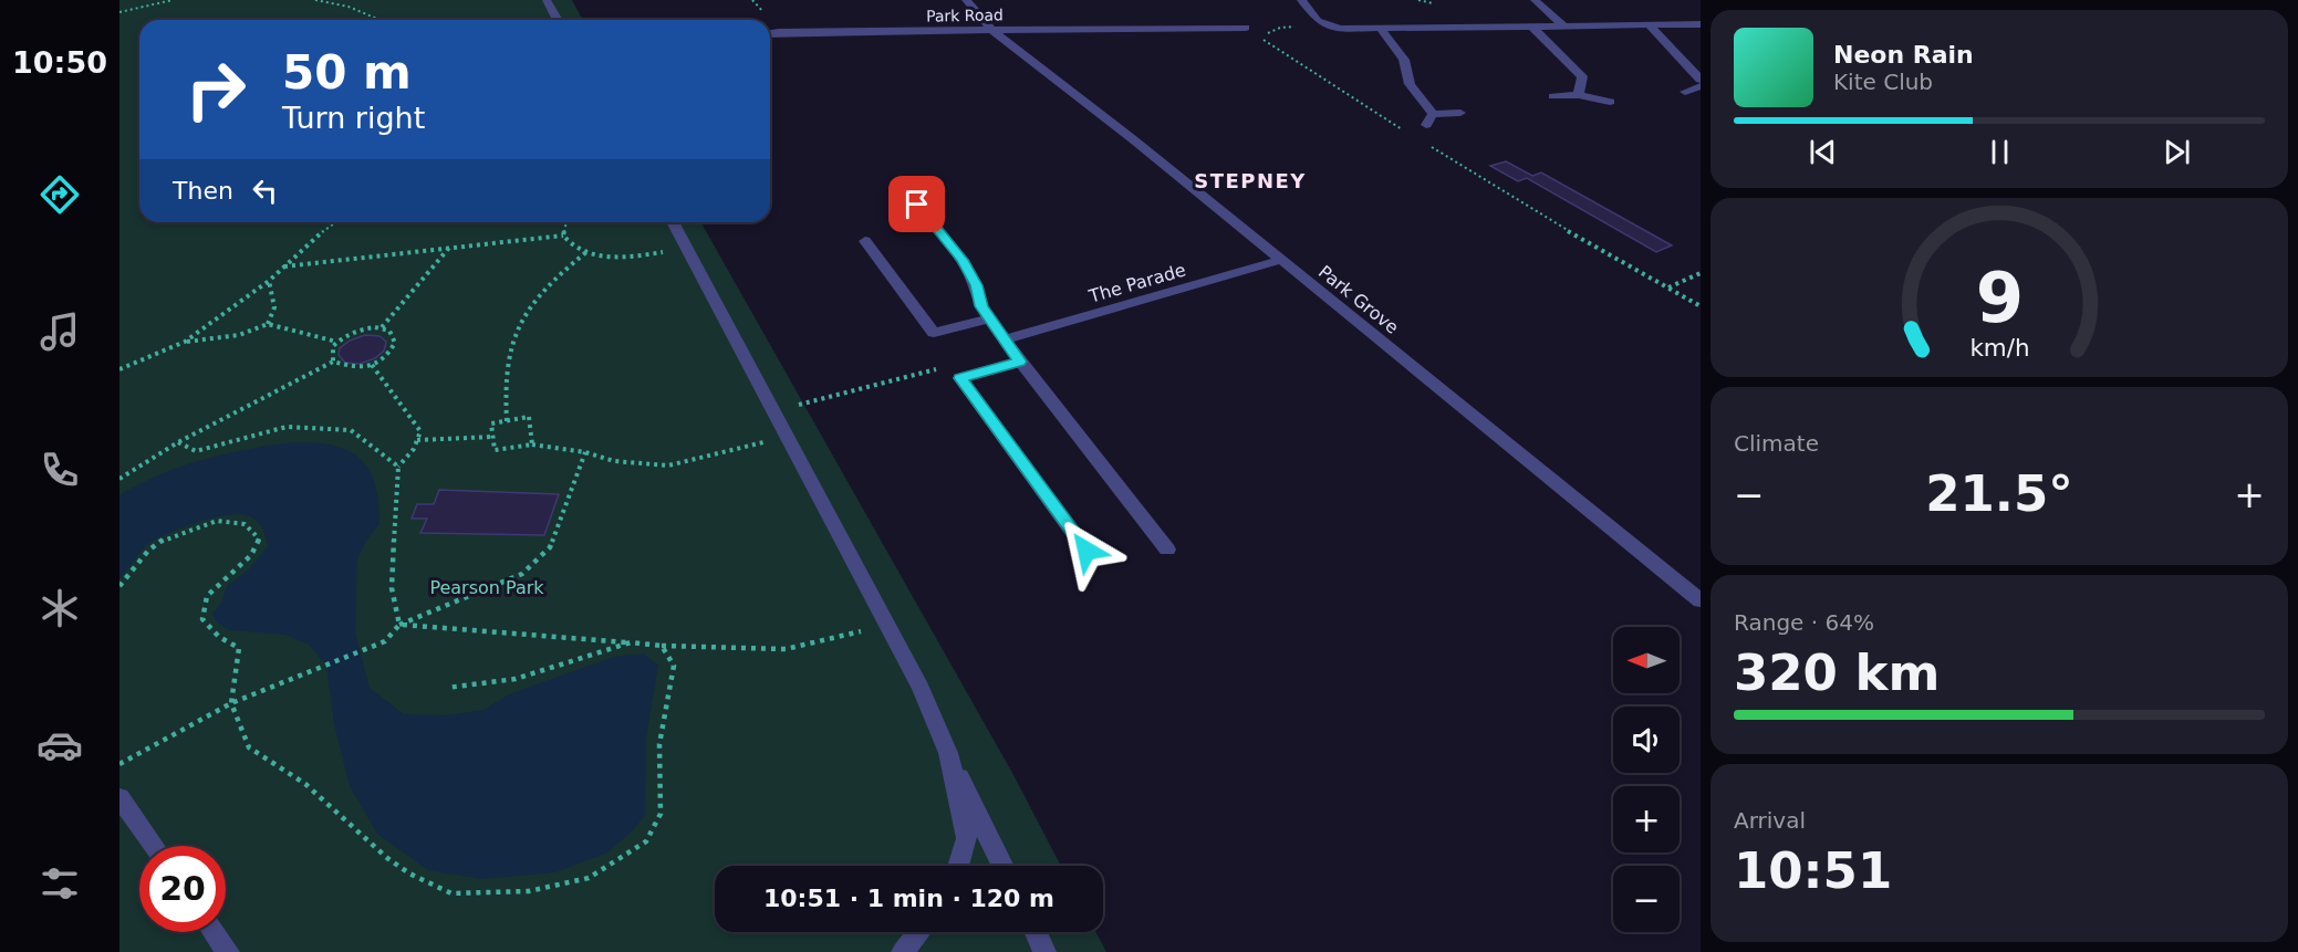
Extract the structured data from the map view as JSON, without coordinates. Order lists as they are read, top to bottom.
{
  "streets": {
    "street": ["Park Road", "The Parade", "Park Grove"]
  },
  "crossings": [
    ["Park Road", "Park Grove"],
    ["The Parade", "Park Grove"]
  ],
  "districts": ["STEPNEY"],
  "parks": ["Pearson Park"],
  "north": "left",
  "page": {
    "tabs": "10:50",
    "turn": ["50 m", "Turn right"],
    "song": ["Neon Rain", "Kite Club"],
    "then": "Then",
    "tile": [
      "Climate",
      ["Range · 64%", "320 km"],
      ["Arrival", "10:51"]
    ],
    "heat": ["−", "21.5°", "+"],
    "map_buttons": ["+", "−"],
    "limit": "20",
    "trip": "10:51 · 1 min · 120 m",
    "gauge": ["9", "km/h"]
  }
}
